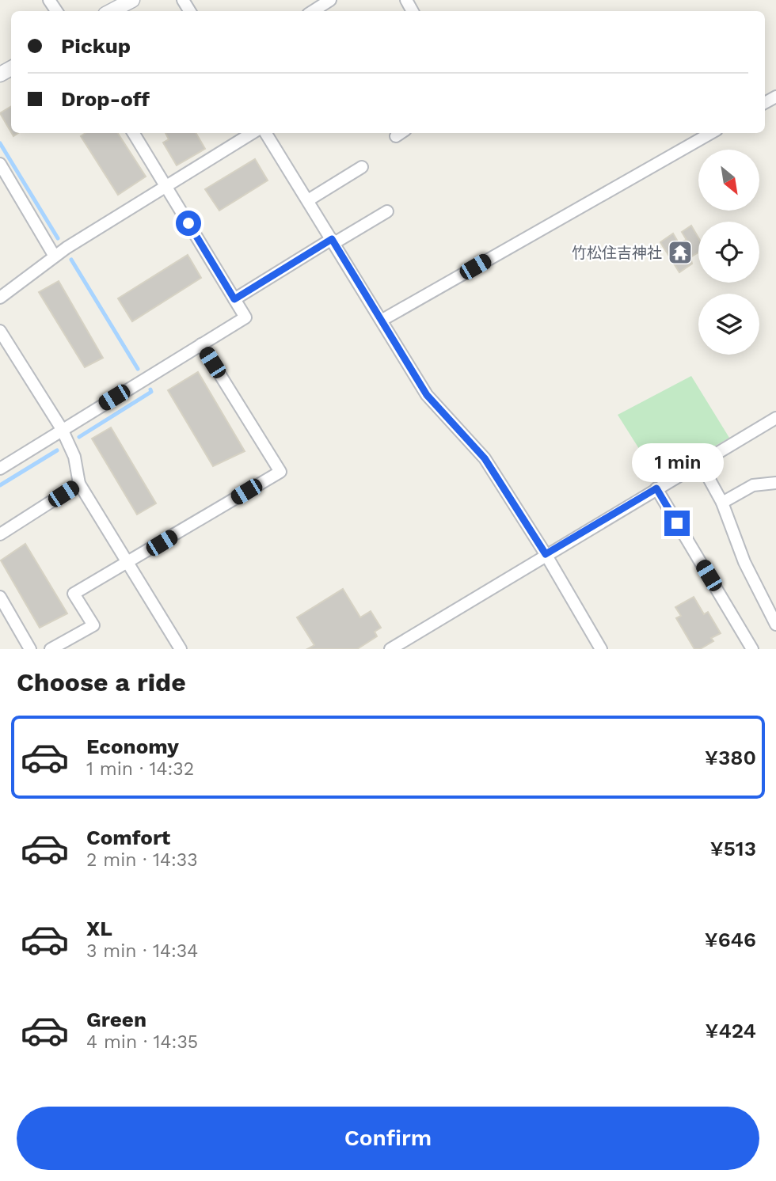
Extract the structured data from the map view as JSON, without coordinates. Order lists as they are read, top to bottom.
{
  "places": {
    "temple": ["竹松住吉神社"]
  },
  "north": "bottom right",
  "page": {
    "banner": ["Pickup", "Drop-off"],
    "bubble": "1 min",
    "heading": "Choose a ride",
    "list": [
      {
        "name": "Economy",
        "note": "1 min · 14:32",
        "value": "¥380"
      },
      {
        "name": "Comfort",
        "note": "2 min · 14:33",
        "value": "¥513"
      },
      {
        "name": "XL",
        "note": "3 min · 14:34",
        "value": "¥646"
      },
      {
        "name": "Green",
        "note": "4 min · 14:35",
        "value": "¥424"
      }
    ],
    "buttons": "Confirm"
  }
}
